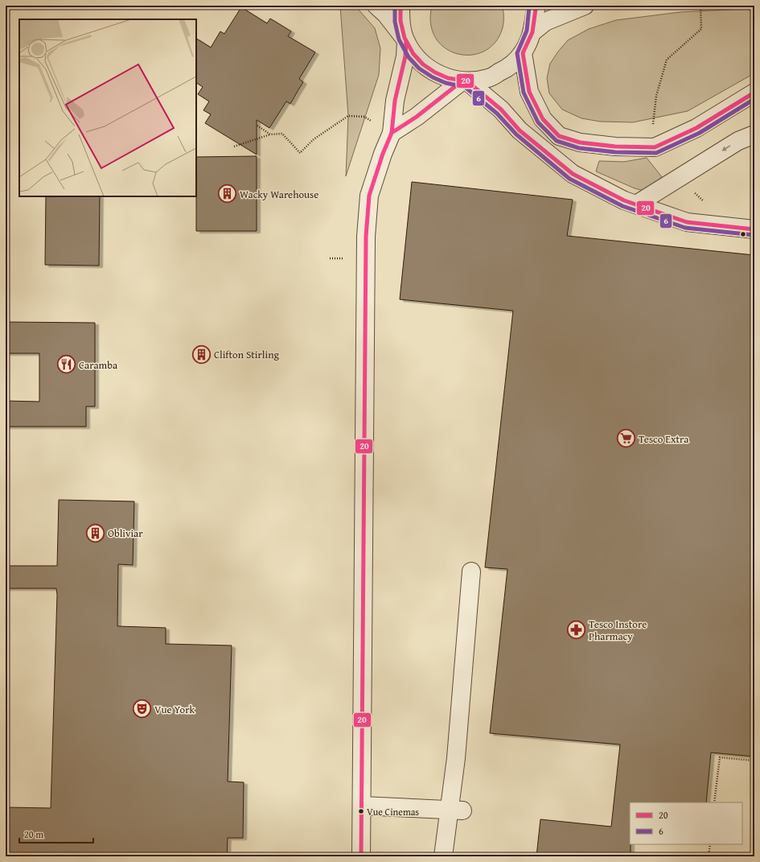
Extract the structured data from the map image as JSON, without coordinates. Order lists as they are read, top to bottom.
{
  "places": {
    "building": ["Wacky Warehouse", "Clifton Stirling", "Obliviar"],
    "restaurant": ["Caramba"],
    "supermarket": ["Tesco Extra"],
    "pharmacy": ["Tesco Instore Pharmacy"],
    "theatre": ["Vue York"],
    "other": ["Vue Cinemas"]
  },
  "lines": ["transit line 20", "transit line 6"],
  "legend": ["20", "6"],
  "scale_bar": "20 m"
}
